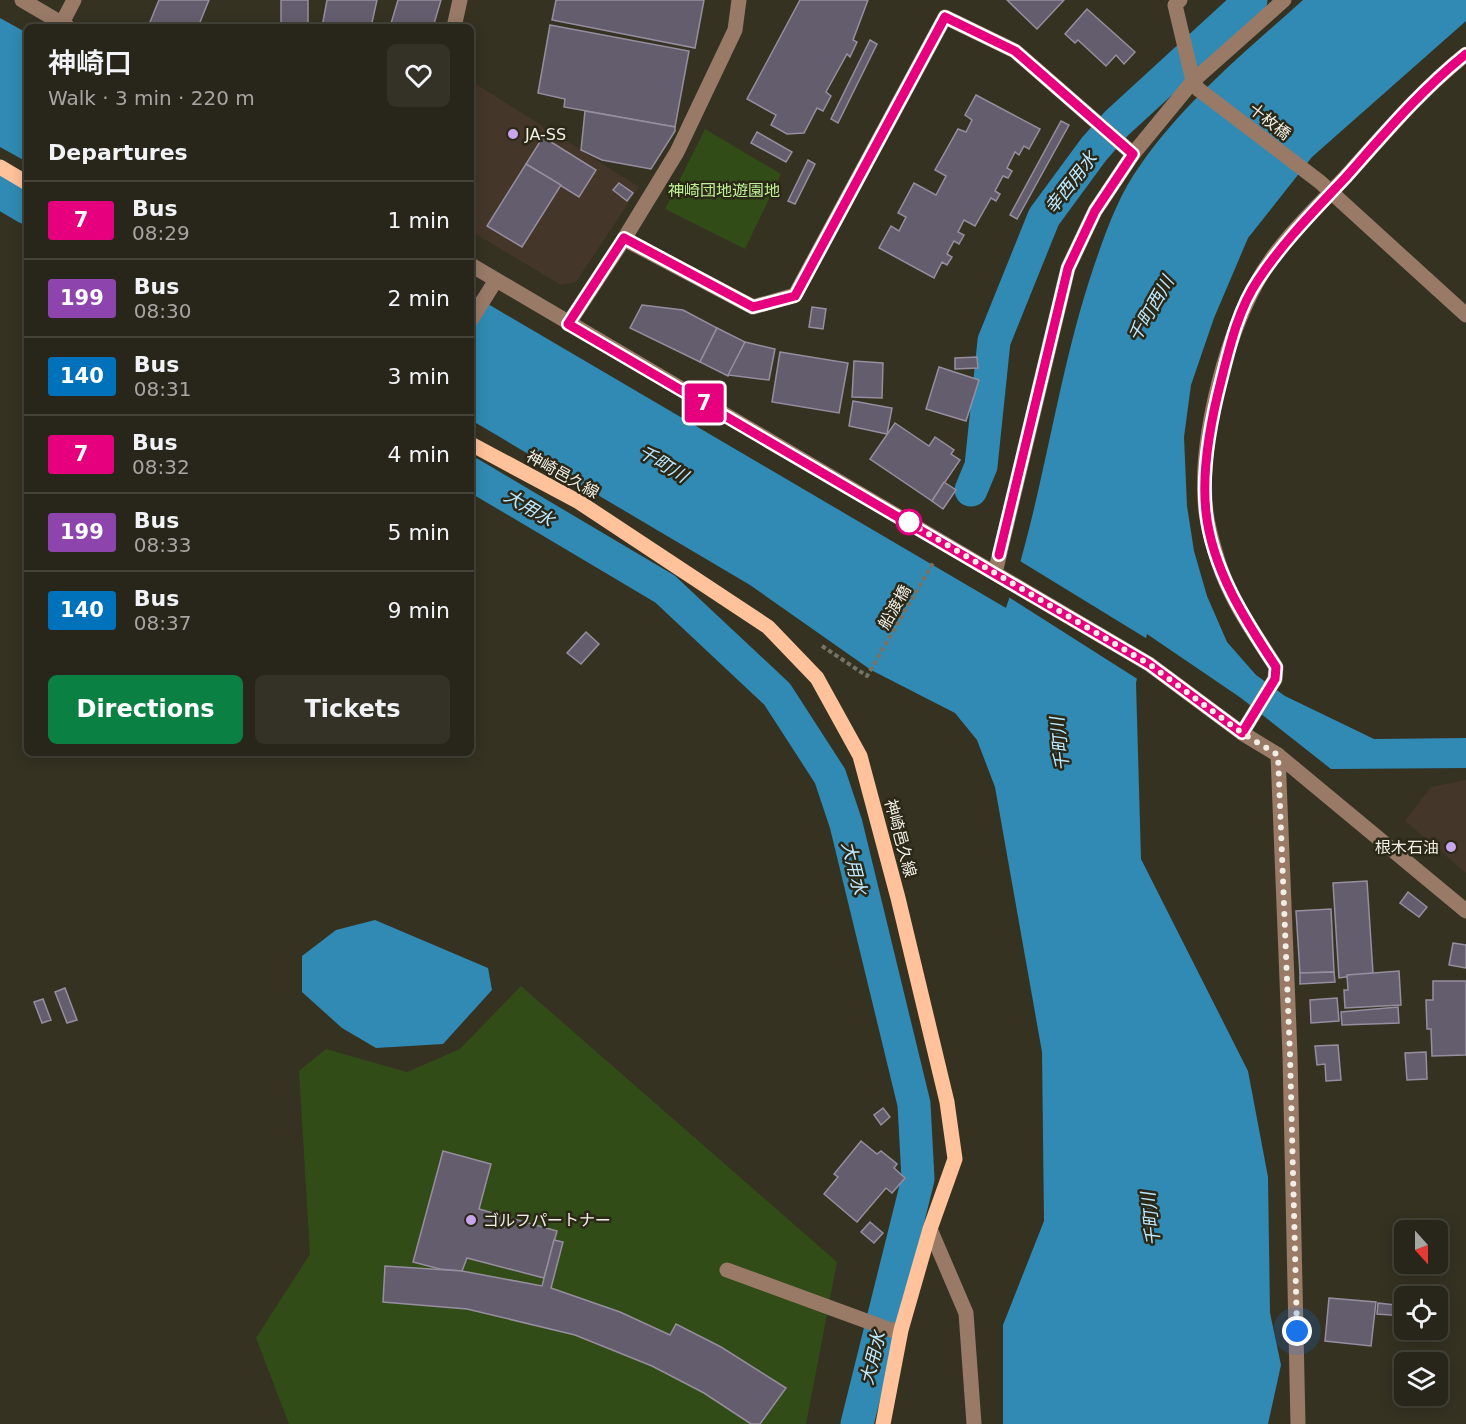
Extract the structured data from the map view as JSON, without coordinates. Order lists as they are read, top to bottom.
{
  "streets": {
    "main road": ["神崎邑久線"],
    "street": ["十枚橋"],
    "path": ["船渡橋"]
  },
  "water": [
    "幸西用水",
    "千町西川",
    "千町川",
    "大用水"
  ],
  "parks": ["神崎団地遊園地"],
  "places": ["JA-SS", "根木石油", "ゴルフパートナー"],
  "lines": ["bus line 7"],
  "north": "bottom",
  "page": {
    "on_map": "7",
    "heading": [
      ["神崎口", "Walk · 3 min · 220 m"],
      "Departures"
    ],
    "list": [
      {
        "mark": "7",
        "name": "Bus",
        "note": "08:29",
        "value": "1 min"
      },
      {
        "mark": "199",
        "name": "Bus",
        "note": "08:30",
        "value": "2 min"
      },
      {
        "mark": "140",
        "name": "Bus",
        "note": "08:31",
        "value": "3 min"
      },
      {
        "mark": "7",
        "name": "Bus",
        "note": "08:32",
        "value": "4 min"
      },
      {
        "mark": "199",
        "name": "Bus",
        "note": "08:33",
        "value": "5 min"
      },
      {
        "mark": "140",
        "name": "Bus",
        "note": "08:37",
        "value": "9 min"
      }
    ],
    "buttons": ["Directions", "Tickets"]
  }
}
